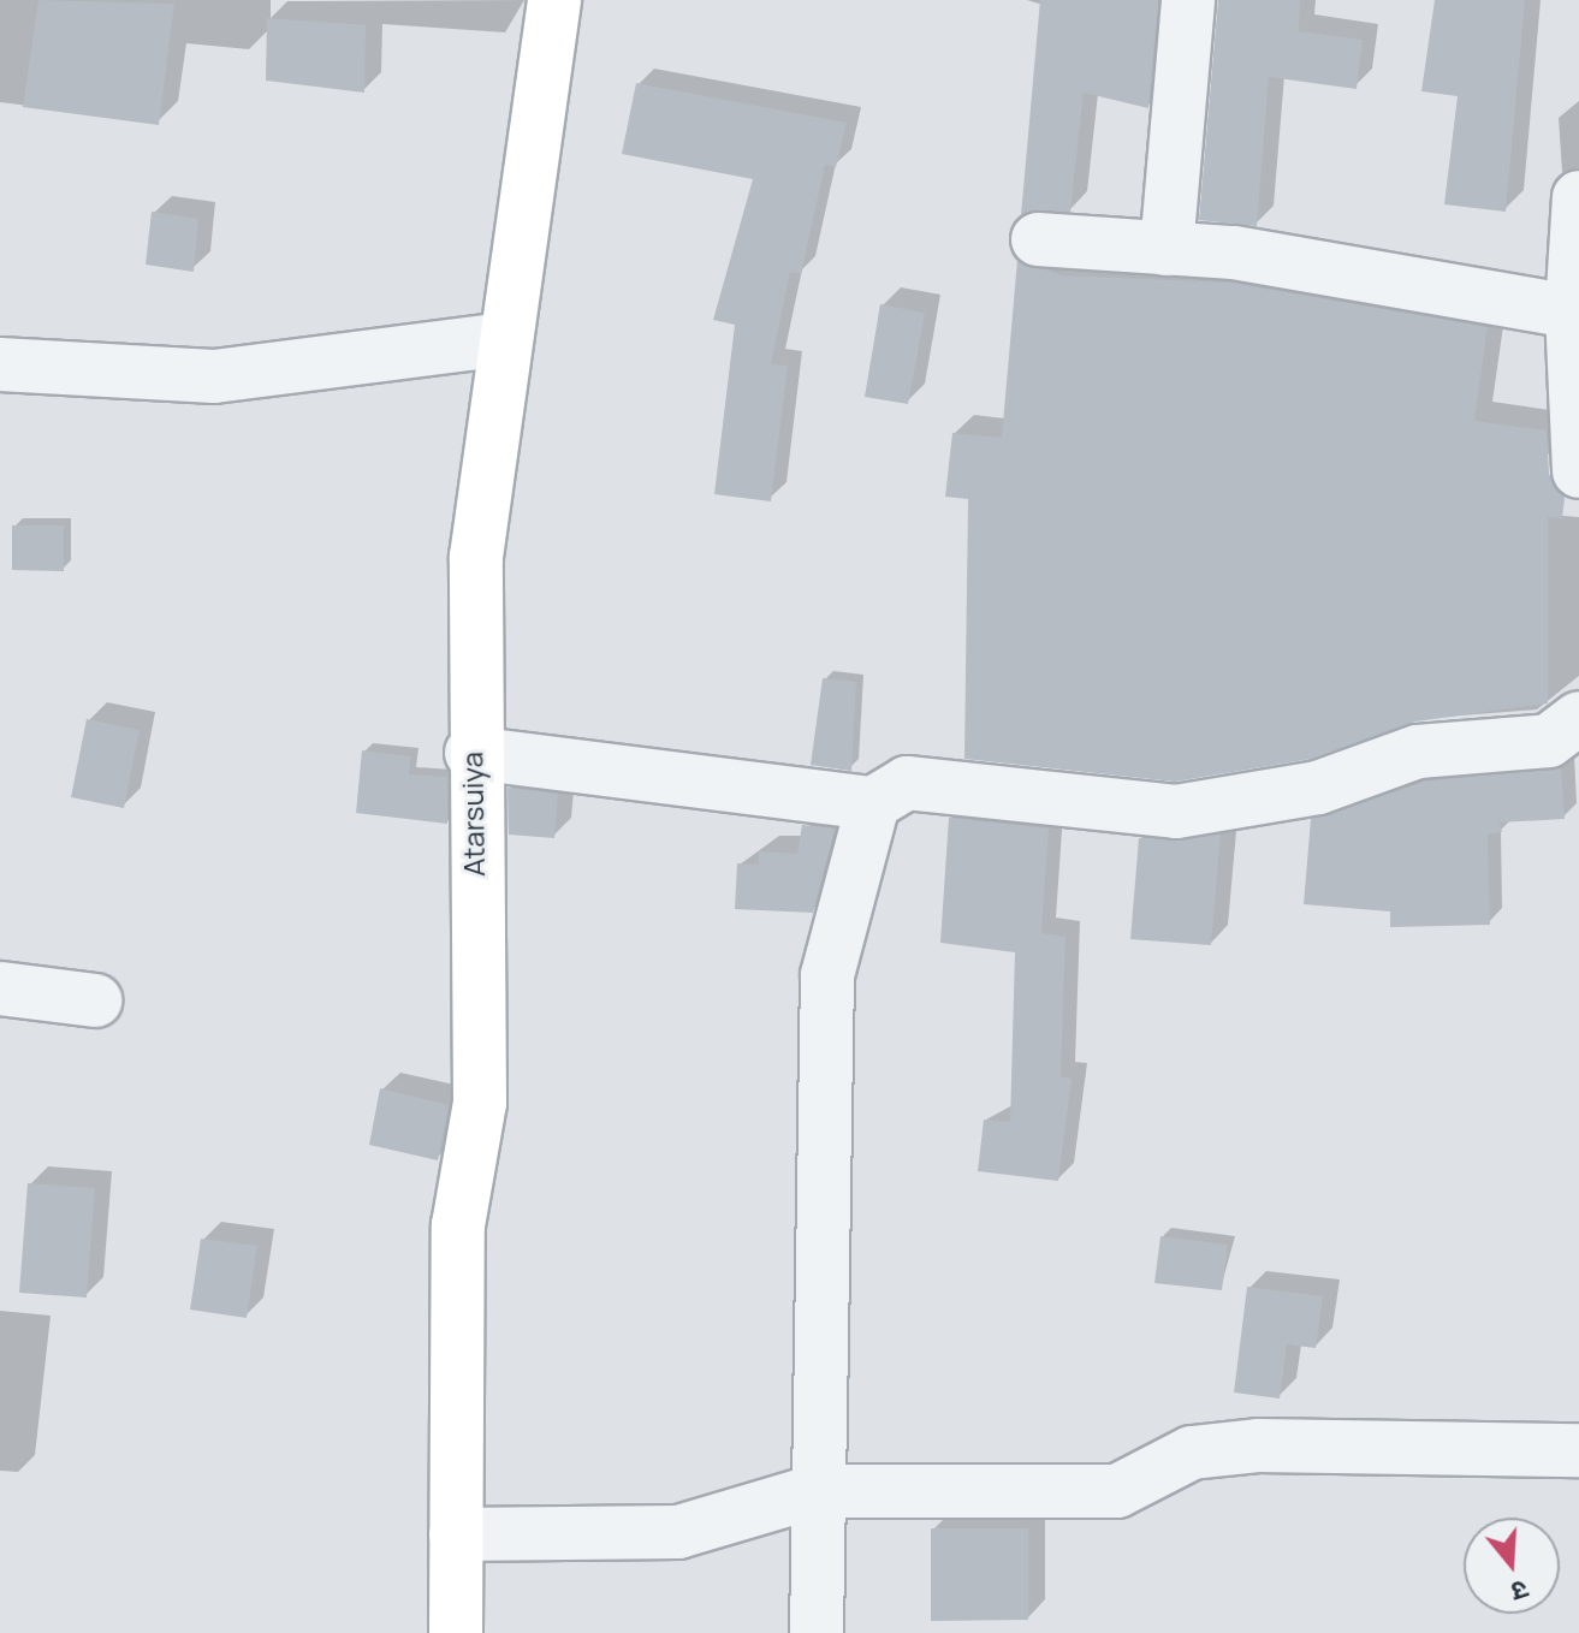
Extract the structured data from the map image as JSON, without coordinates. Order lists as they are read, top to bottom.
{
  "streets": {
    "street": ["Atarsuiya"]
  },
  "north": "bottom"
}
